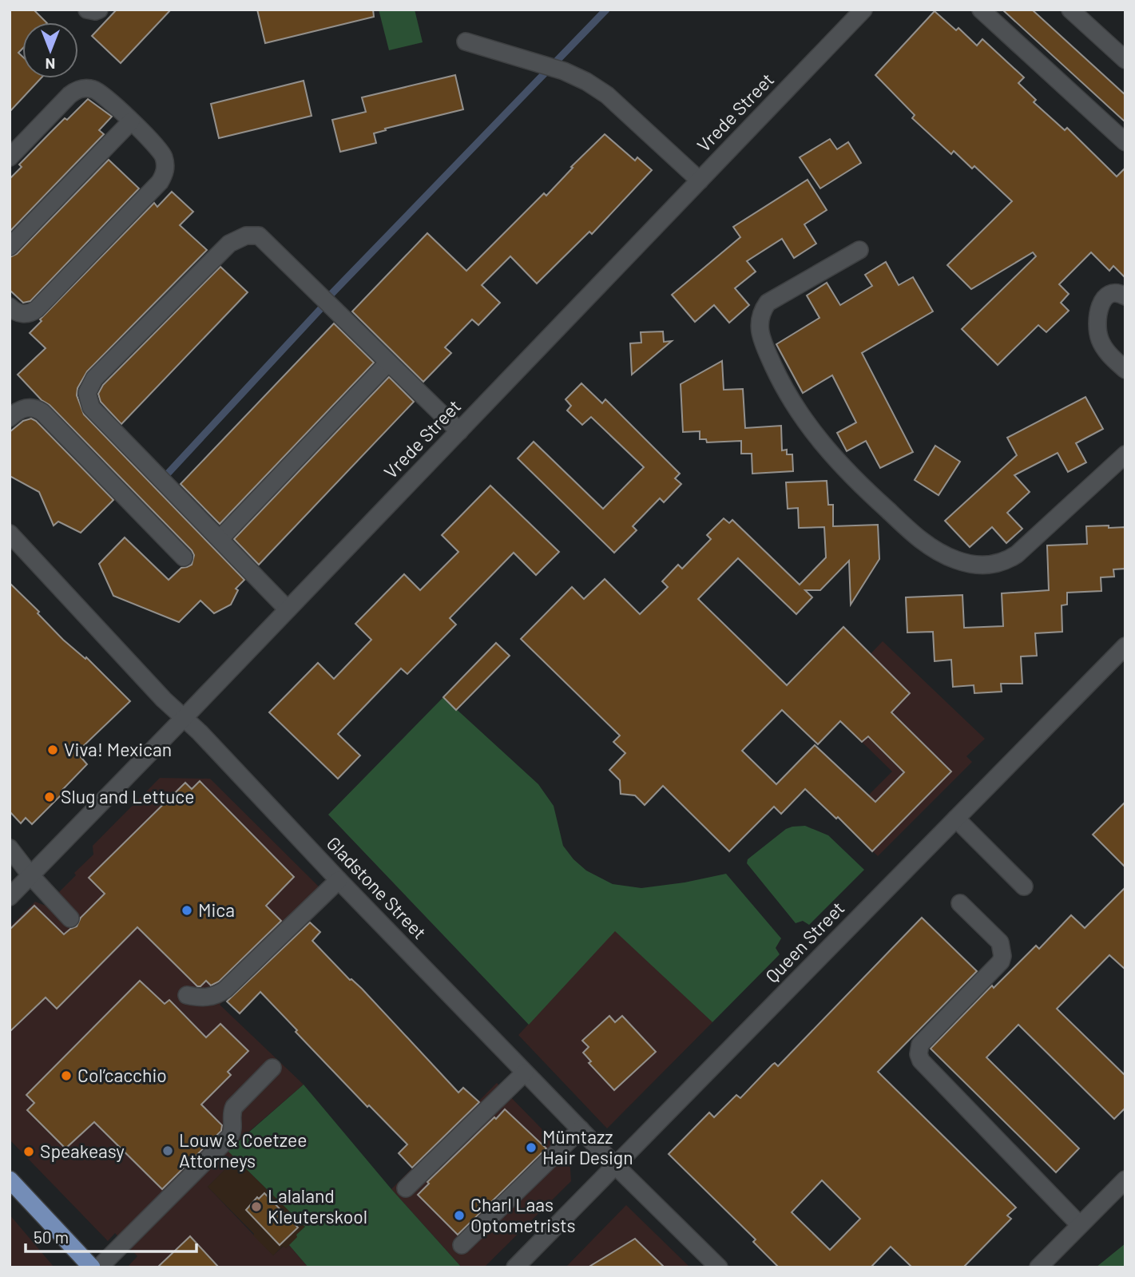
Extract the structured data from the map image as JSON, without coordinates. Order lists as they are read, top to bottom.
{
  "streets": {
    "street": ["Vrede Street", "Gladstone Street", "Queen Street"]
  },
  "crossings": [
    ["Vrede Street", "Gladstone Street"],
    ["Gladstone Street", "Queen Street"]
  ],
  "places": [
    "Viva! Mexican",
    "Slug and Lettuce",
    "Mica",
    "Col’cacchio",
    "Mümtazz Hair Design",
    "Louw & Coetzee Attorneys",
    "Speakeasy",
    "Lalaland Kleuterskool",
    "Charl Laas Optometrists"
  ],
  "scale_bar": "50 m",
  "north": "bottom"
}
